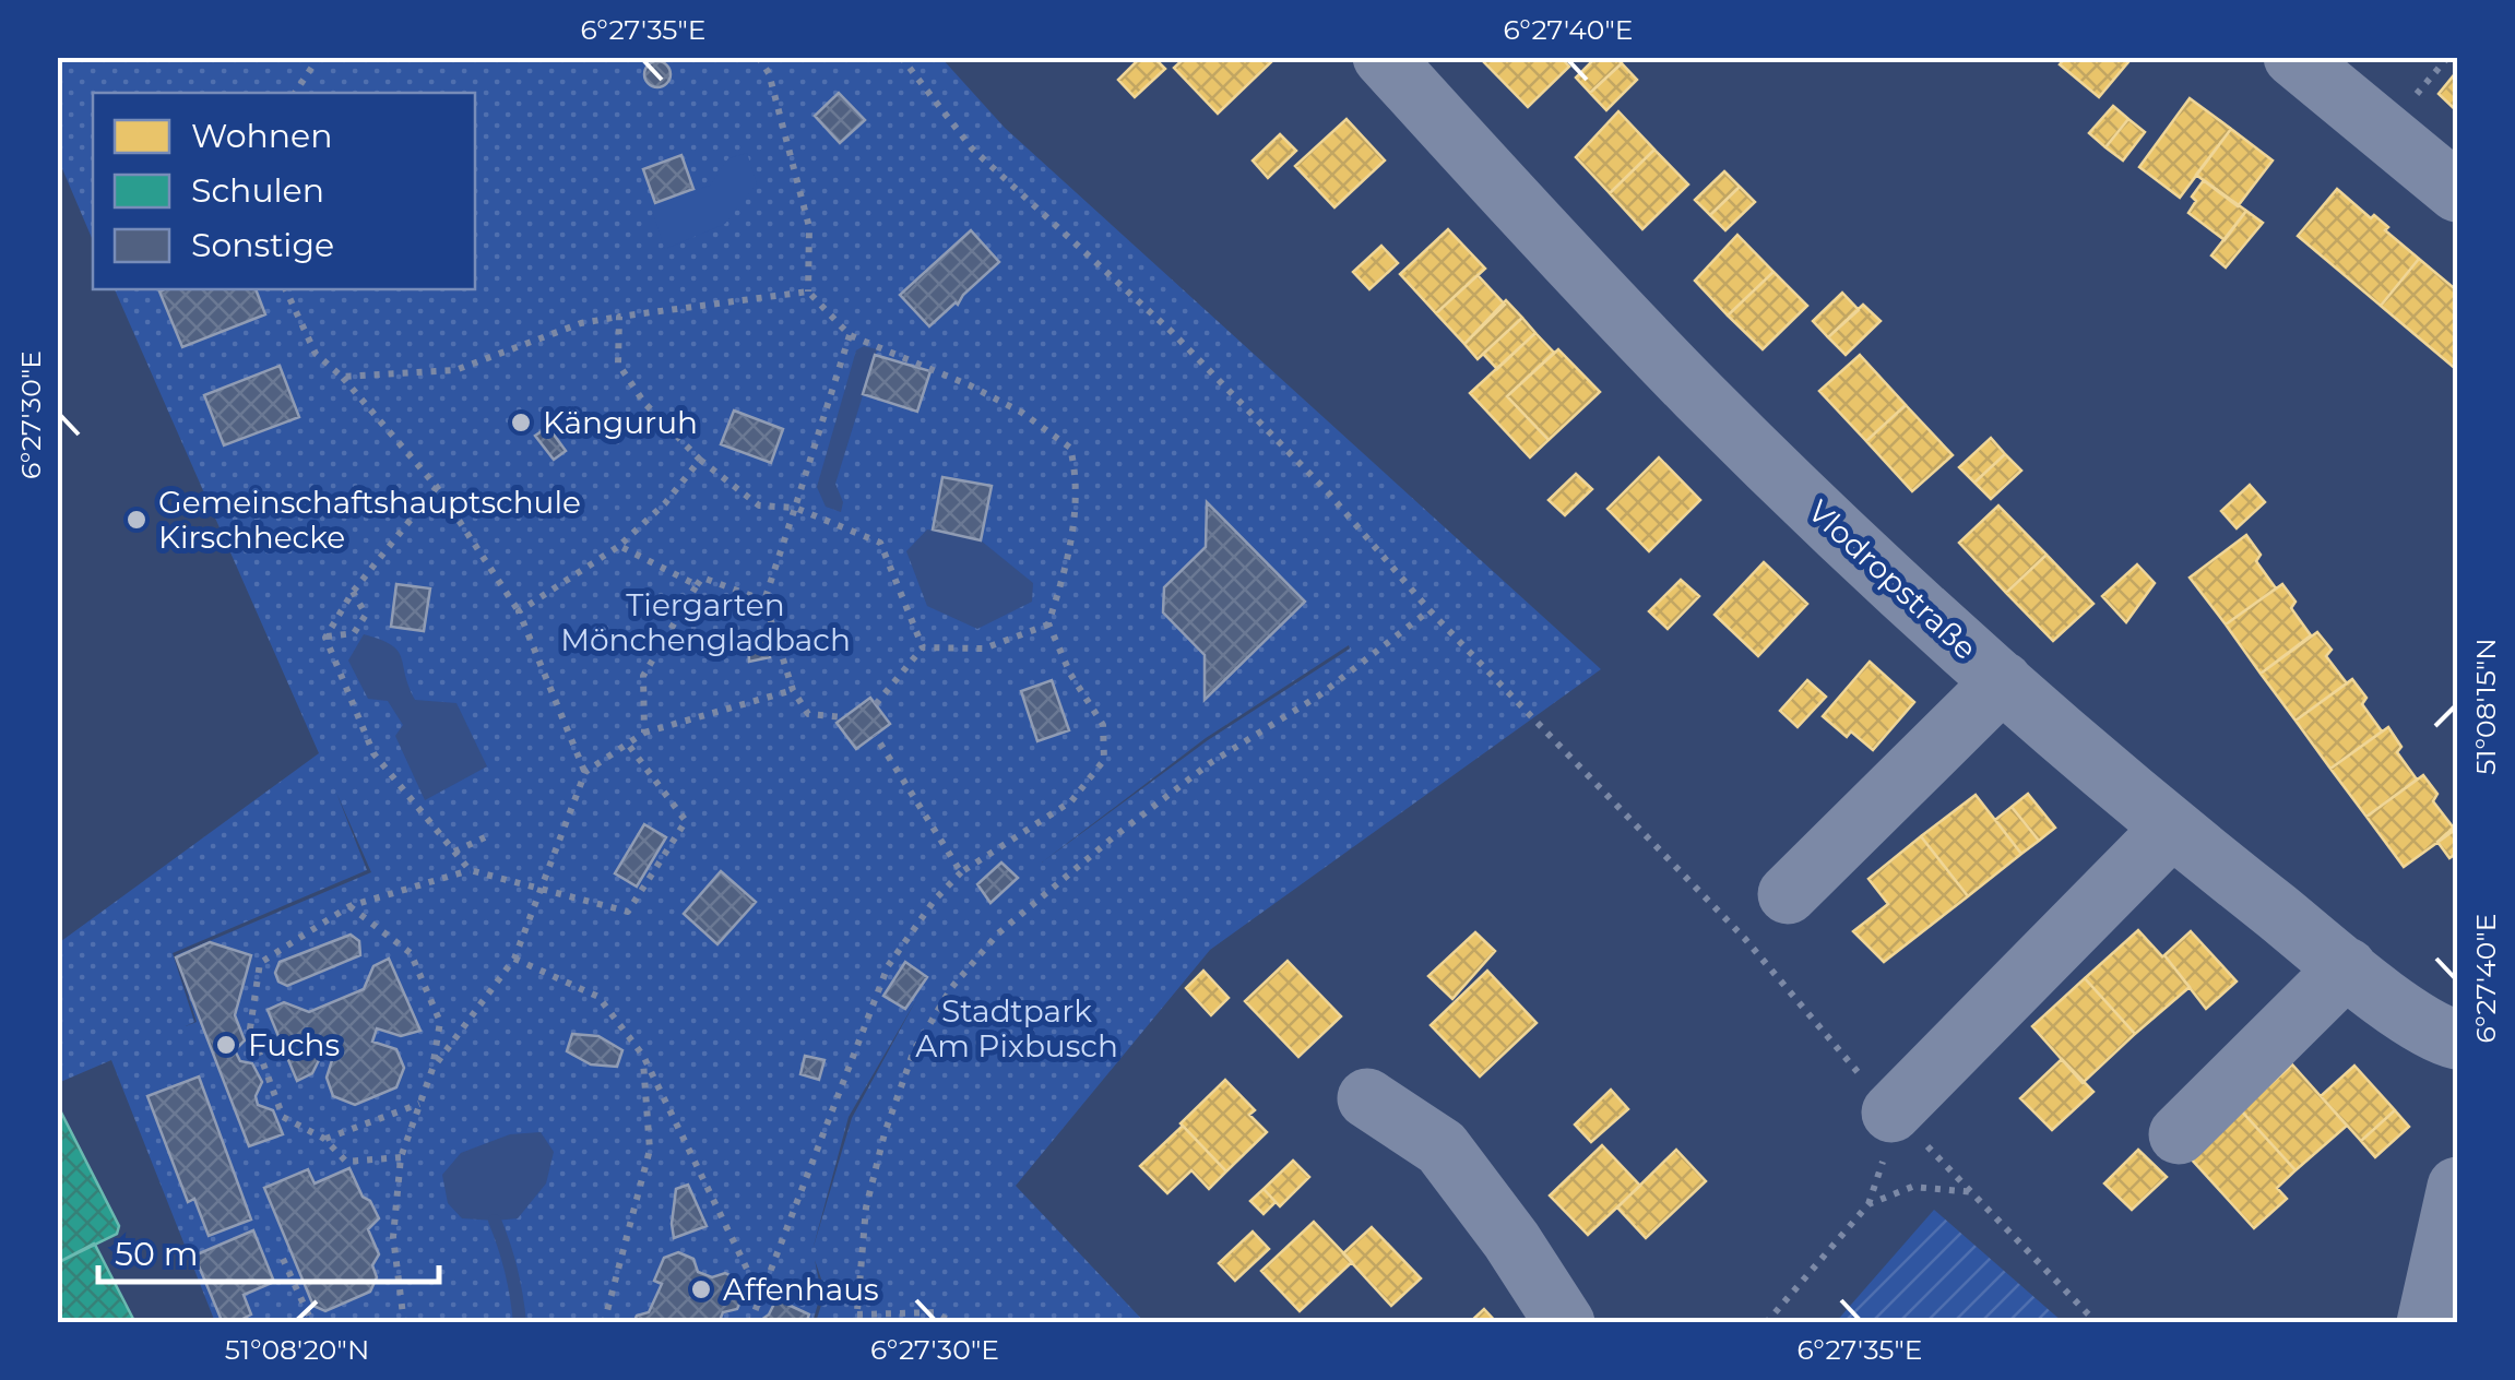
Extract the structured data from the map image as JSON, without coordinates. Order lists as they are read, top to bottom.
{
  "streets": {
    "street": ["Vlodropstraße"]
  },
  "parks": ["Tiergarten Mönchengladbach", "Stadtpark Am Pixbusch"],
  "places": [
    "Känguruh",
    "Gemeinschaftshauptschule Kirschhecke",
    "Fuchs",
    "Affenhaus"
  ],
  "legend": ["Wohnen", "Schulen", "Sonstige"],
  "scale_bar": "50 m",
  "coordinates": [
    "6°27'35\"E",
    "6°27'40\"E",
    "6°27'30\"E",
    "51°08'15\"N",
    "51°08'20\"N"
  ]
}
